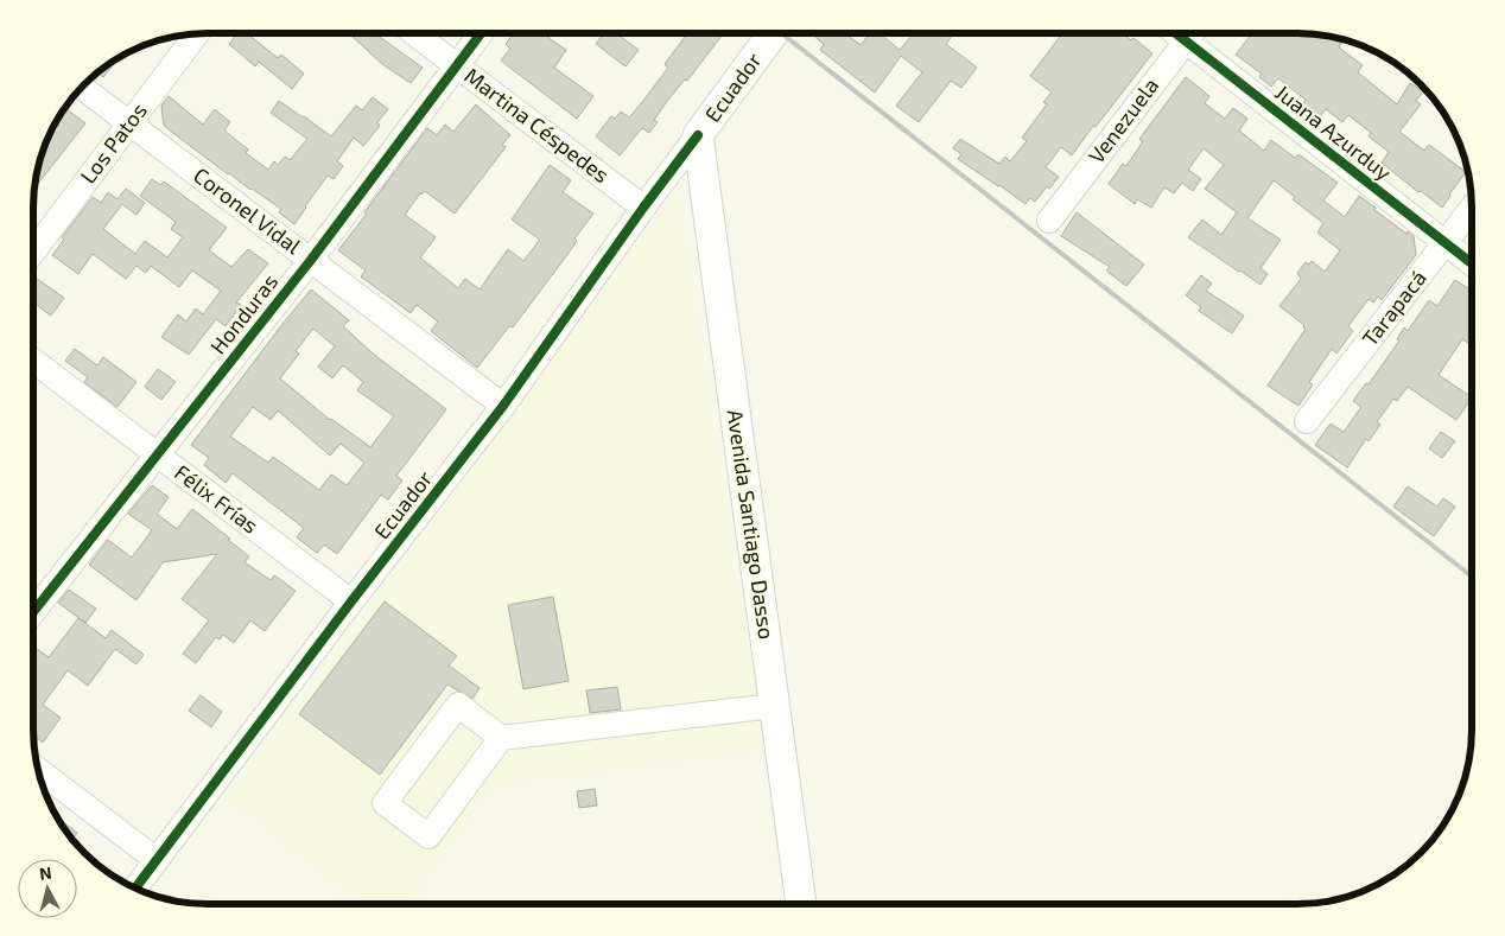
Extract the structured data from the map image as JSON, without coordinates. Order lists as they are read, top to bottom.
{
  "streets": {
    "main road": ["Ecuador", "Avenida Santiago Dasso"],
    "street": [
      "Venezuela",
      "Martina Céspedes",
      "Juana Azurduy",
      "Los Patos",
      "Coronel Vidal",
      "Tarapacá",
      "Honduras",
      "Félix Frías"
    ]
  },
  "crossings": [
    ["Ecuador", "Martina Céspedes"],
    ["Ecuador", "Coronel Vidal"],
    ["Ecuador", "Félix Frías"],
    ["Ecuador", "Avenida Santiago Dasso"],
    ["Martina Céspedes", "Honduras"],
    ["Juana Azurduy", "Tarapacá"],
    ["Los Patos", "Coronel Vidal"],
    ["Coronel Vidal", "Honduras"],
    ["Honduras", "Félix Frías"]
  ],
  "north": "top"
}
